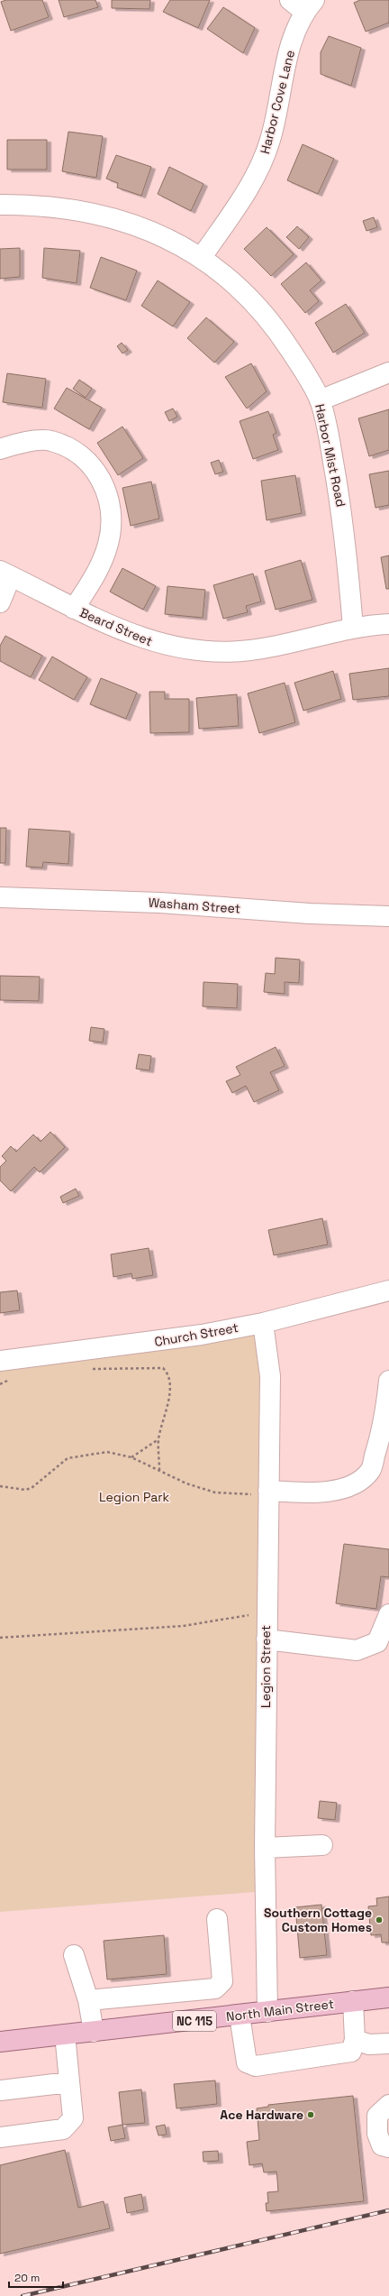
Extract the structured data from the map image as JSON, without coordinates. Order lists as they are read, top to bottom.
{
  "streets": {
    "main road": ["North Main Street", "NC 115"],
    "street": [
      "Harbor Cove Lane",
      "Harbor Mist Road",
      "Beard Street",
      "Washam Street",
      "Church Street",
      "Legion Street"
    ]
  },
  "crossings": [
    ["Harbor Cove Lane", "Harbor Mist Road"],
    ["Harbor Mist Road", "Beard Street"],
    ["Church Street", "Legion Street"],
    ["Legion Street", "North Main Street"]
  ],
  "parks": ["Legion Park"],
  "places": ["Southern Cottage Custom Homes", "Ace Hardware"],
  "scale_bar": "20 m"
}
